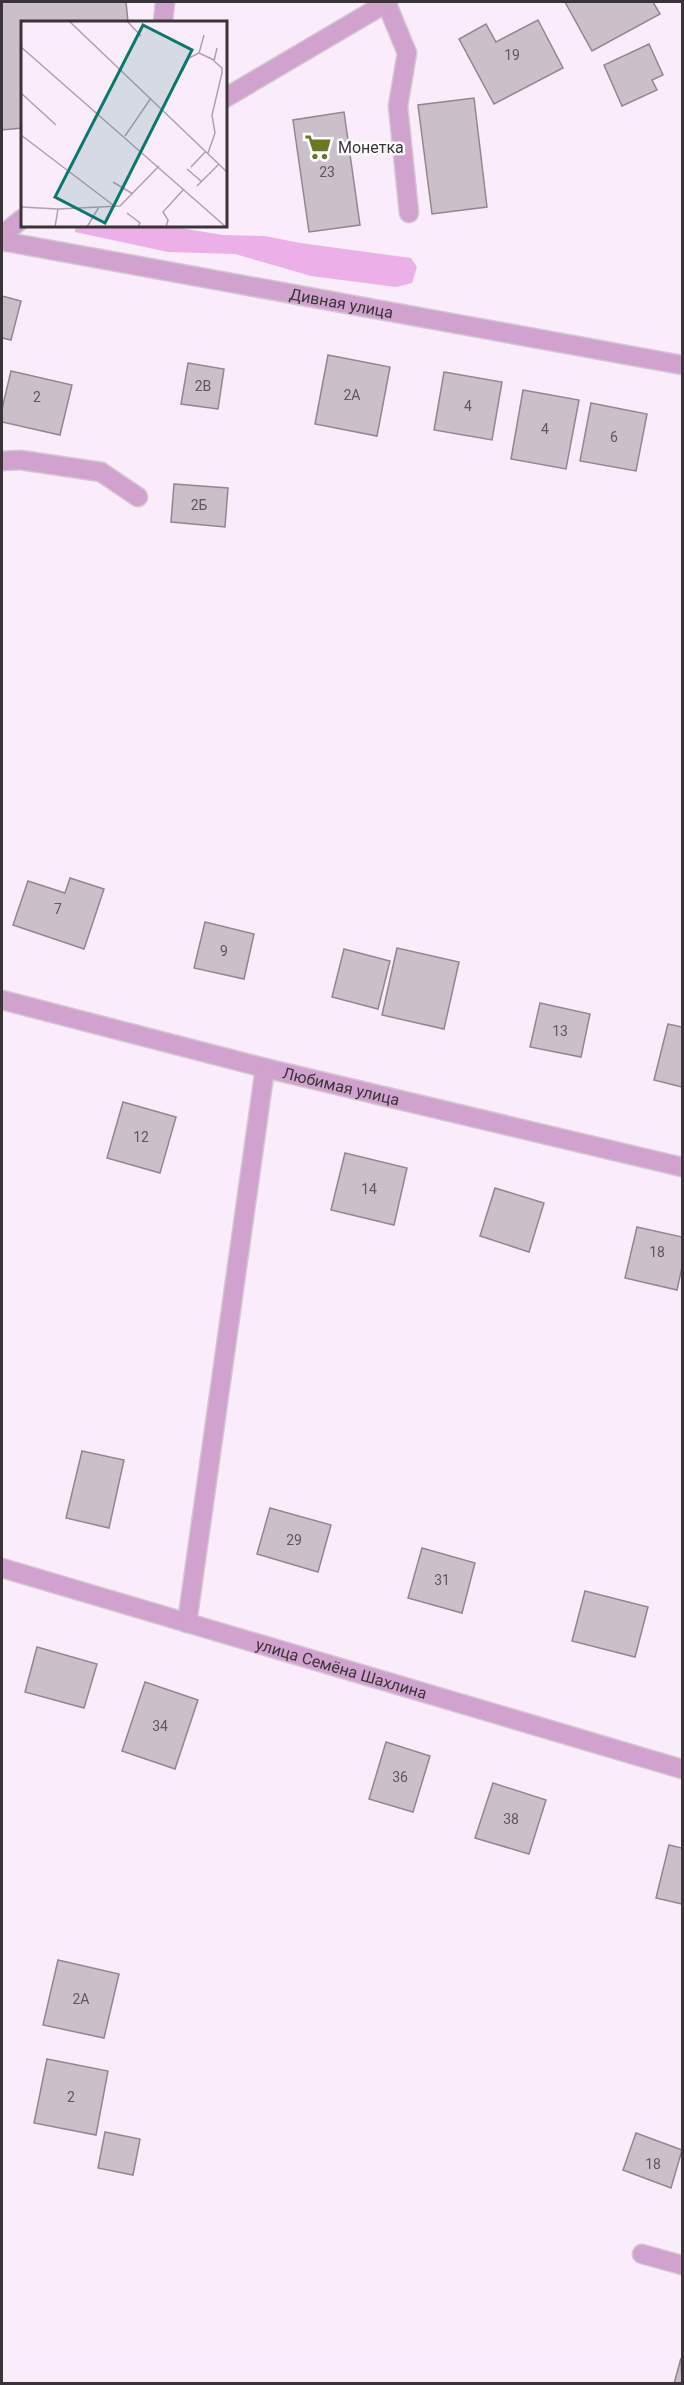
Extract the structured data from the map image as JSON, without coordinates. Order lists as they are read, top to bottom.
{
  "streets": {
    "street": ["Дивная улица", "Любимая улица", "улица Семёна Шахлина"]
  },
  "places": {
    "supermarket": ["Монетка"]
  },
  "house_numbers": [
    "19",
    "23",
    "2В",
    "2А",
    "2",
    "4",
    "4",
    "6",
    "2Б",
    "7",
    "9",
    "13",
    "12",
    "14",
    "18",
    "29",
    "31",
    "34",
    "36",
    "38",
    "2А",
    "2",
    "18"
  ]
}
